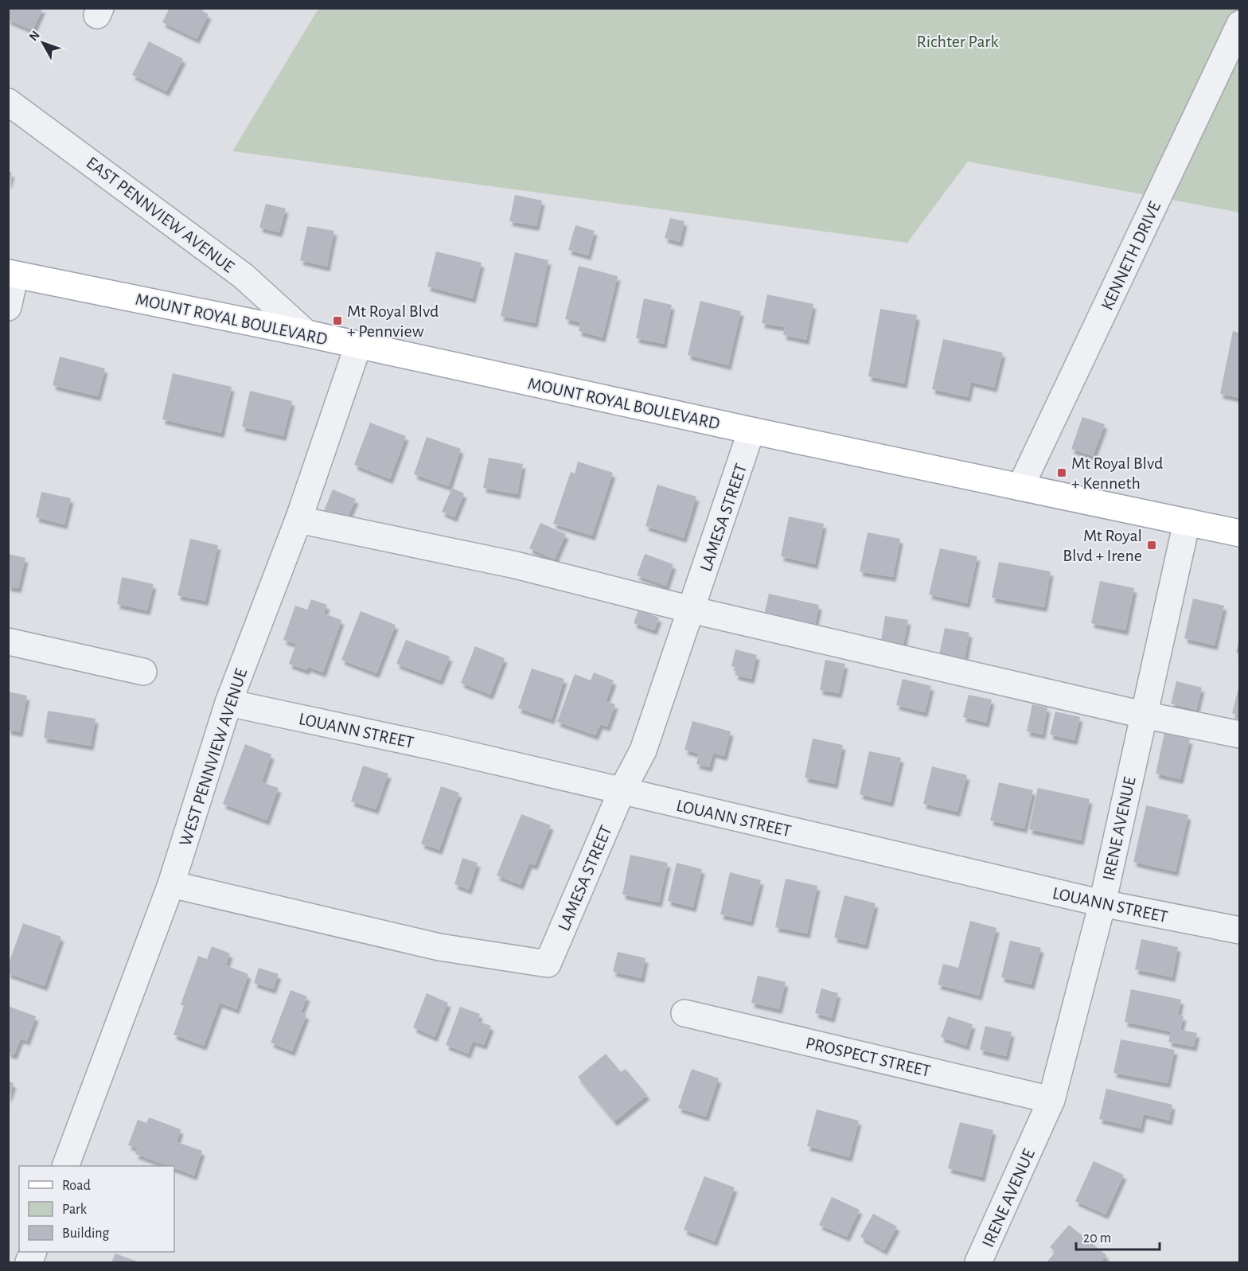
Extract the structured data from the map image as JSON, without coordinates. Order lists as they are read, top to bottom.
{
  "streets": {
    "main road": ["MOUNT ROYAL BOULEVARD"],
    "street": [
      "EAST PENNVIEW AVENUE",
      "KENNETH DRIVE",
      "LAMESA STREET",
      "LOUANN STREET",
      "WEST PENNVIEW AVENUE",
      "IRENE AVENUE",
      "PROSPECT STREET"
    ]
  },
  "crossings": [
    ["EAST PENNVIEW AVENUE", "MOUNT ROYAL BOULEVARD"],
    ["KENNETH DRIVE", "MOUNT ROYAL BOULEVARD"],
    ["MOUNT ROYAL BOULEVARD", "LAMESA STREET"],
    ["MOUNT ROYAL BOULEVARD", "WEST PENNVIEW AVENUE"],
    ["MOUNT ROYAL BOULEVARD", "IRENE AVENUE"],
    ["LAMESA STREET", "LOUANN STREET"],
    ["LAMESA STREET", "WEST PENNVIEW AVENUE"],
    ["LOUANN STREET", "WEST PENNVIEW AVENUE"],
    ["LOUANN STREET", "IRENE AVENUE"],
    ["IRENE AVENUE", "PROSPECT STREET"]
  ],
  "parks": ["Richter Park"],
  "places": {
    "transit": ["Mt Royal Blvd + Pennview", "Mt Royal Blvd + Kenneth", "Mt Royal Blvd + Irene"]
  },
  "legend": ["Road", "Park", "Building"],
  "scale_bar": "20 m",
  "north": "top left"
}
